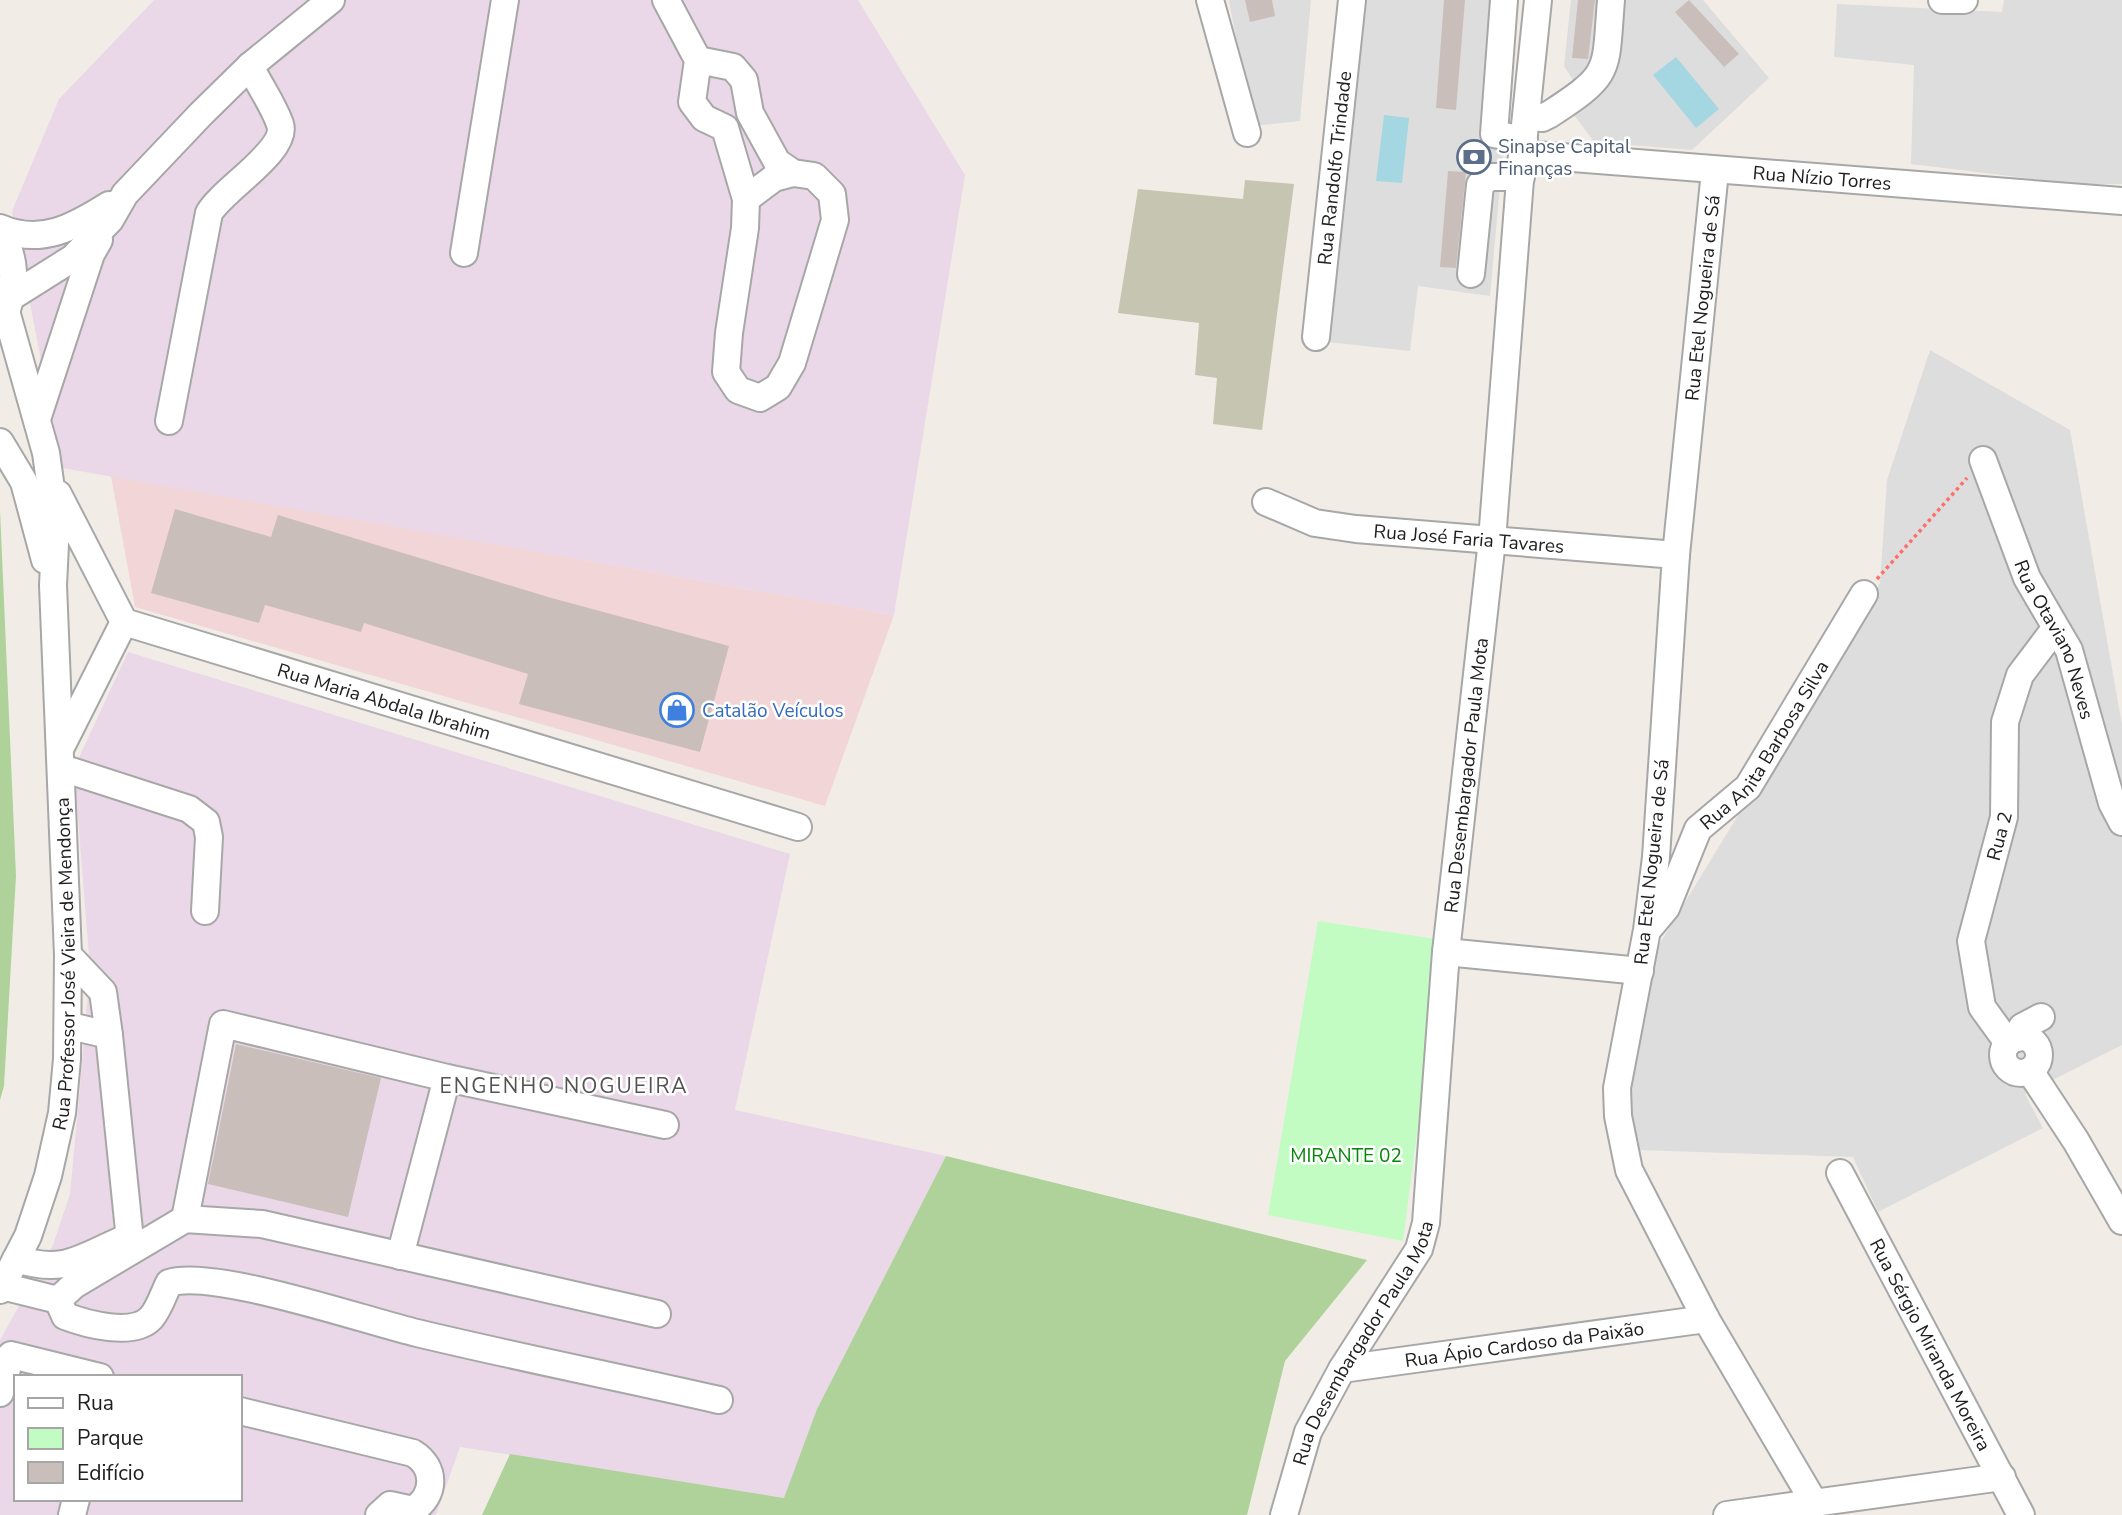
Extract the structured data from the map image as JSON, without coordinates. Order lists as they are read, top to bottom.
{
  "streets": {
    "street": [
      "Rua Randolfo Trindade",
      "Rua Nízio Torres",
      "Rua Etel Nogueira de Sá",
      "Rua José Faria Tavares",
      "Rua Otaviano Neves",
      "Rua Maria Abdala Ibrahim",
      "Rua Anita Barbosa Silva",
      "Rua Desembargador Paula Mota",
      "Rua 2",
      "Rua Professor José Vieira de Mendonça",
      "Rua Ápio Cardoso da Paixão",
      "Rua Sérgio Miranda Moreira"
    ]
  },
  "crossings": [
    ["Rua Nízio Torres", "Rua Etel Nogueira de Sá"],
    ["Rua Nízio Torres", "Rua Desembargador Paula Mota"],
    ["Rua Etel Nogueira de Sá", "Rua José Faria Tavares"],
    ["Rua Etel Nogueira de Sá", "Rua Anita Barbosa Silva"],
    ["Rua Etel Nogueira de Sá", "Rua Ápio Cardoso da Paixão"],
    ["Rua José Faria Tavares", "Rua Desembargador Paula Mota"],
    ["Rua Otaviano Neves", "Rua 2"],
    ["Rua Desembargador Paula Mota", "Rua Ápio Cardoso da Paixão"]
  ],
  "districts": ["ENGENHO NOGUEIRA"],
  "parks": ["MIRANTE 02"],
  "places": {
    "bank": ["Sinapse Capital Finanças"],
    "shop": ["Catalão Veículos"]
  },
  "legend": ["Rua", "Parque", "Edifício"]
}
